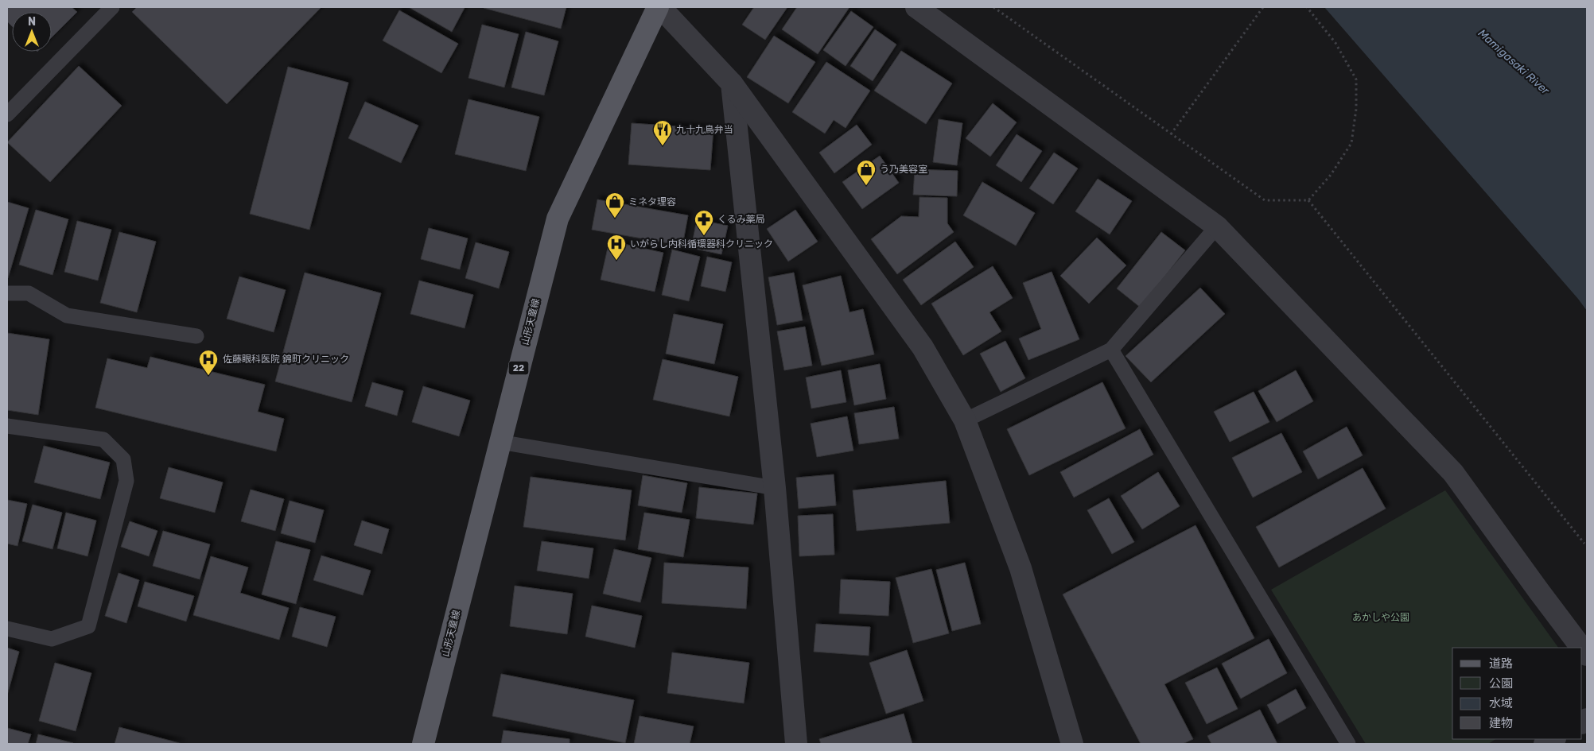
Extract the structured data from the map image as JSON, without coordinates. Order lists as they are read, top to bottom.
{
  "streets": {
    "main road": ["山形天童線", "22"]
  },
  "water": ["Mamigasaki River"],
  "parks": ["あかしや公園"],
  "places": {
    "restaurant": ["九十九鳥弁当"],
    "shop": ["う乃美容室", "ミネタ理容"],
    "pharmacy": ["くるみ薬局"],
    "hospital": ["いがらし内科循環器科クリニック", "佐藤眼科医院 錦町クリニック"]
  },
  "legend": [
    "道路",
    "公園",
    "水域",
    "建物"
  ],
  "north": "top"
}
